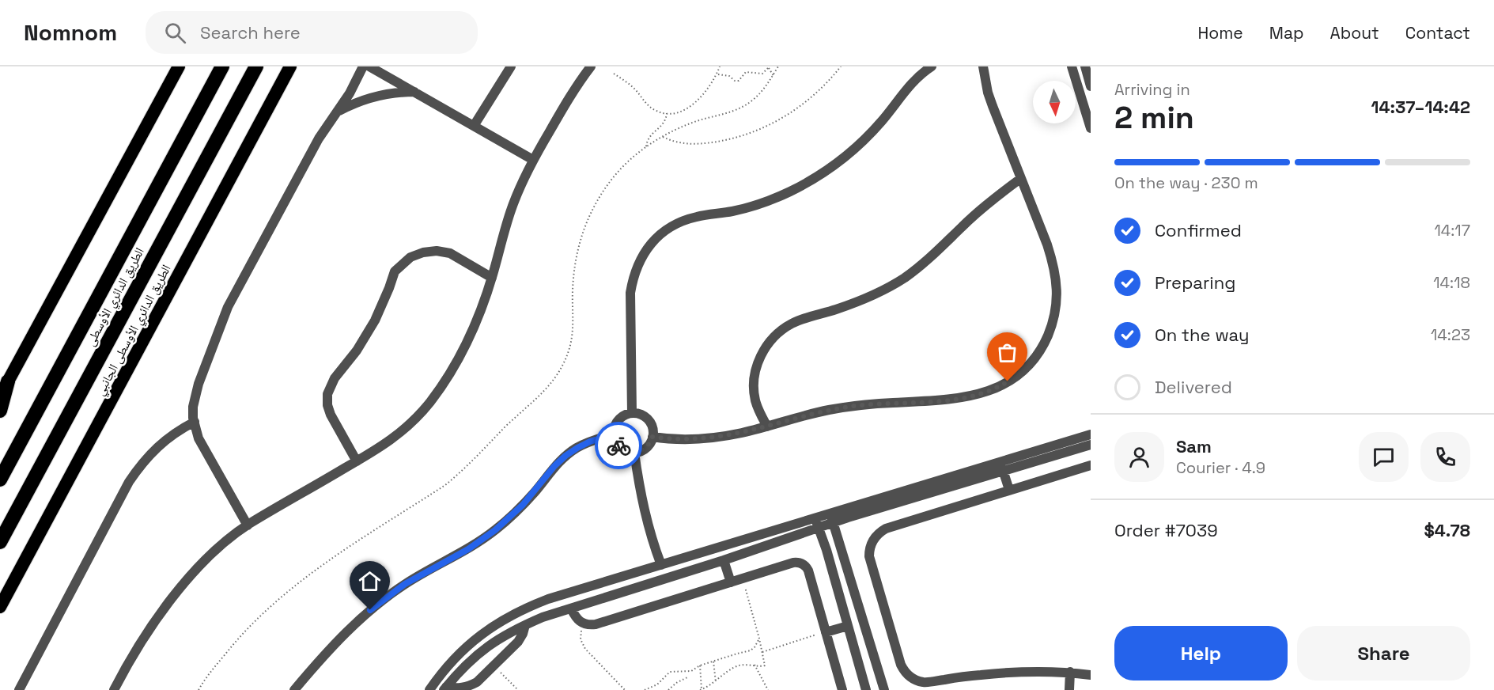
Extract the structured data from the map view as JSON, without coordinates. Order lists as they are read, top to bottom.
{
  "streets": {
    "highway": ["الطريق الدائري الأوسطى", "الطريق الدائري الأوسطى الجانبي"]
  },
  "north": "bottom",
  "page": {
    "header": "Nomnom",
    "search": "Search here",
    "nav": [
      "Home",
      "Map",
      "About",
      "Contact"
    ],
    "heading": ["2 min", "Arriving in", "14:37–14:42"],
    "panel": [
      "Sam",
      "Courier · 4.9",
      "Order #7039",
      "$4.78"
    ],
    "bar": "On the way · 230 m",
    "list": [
      ["Confirmed", "14:17"],
      ["Preparing", "14:18"],
      ["On the way", "14:23"],
      "Delivered"
    ],
    "buttons": ["Help", "Share"]
  }
}
